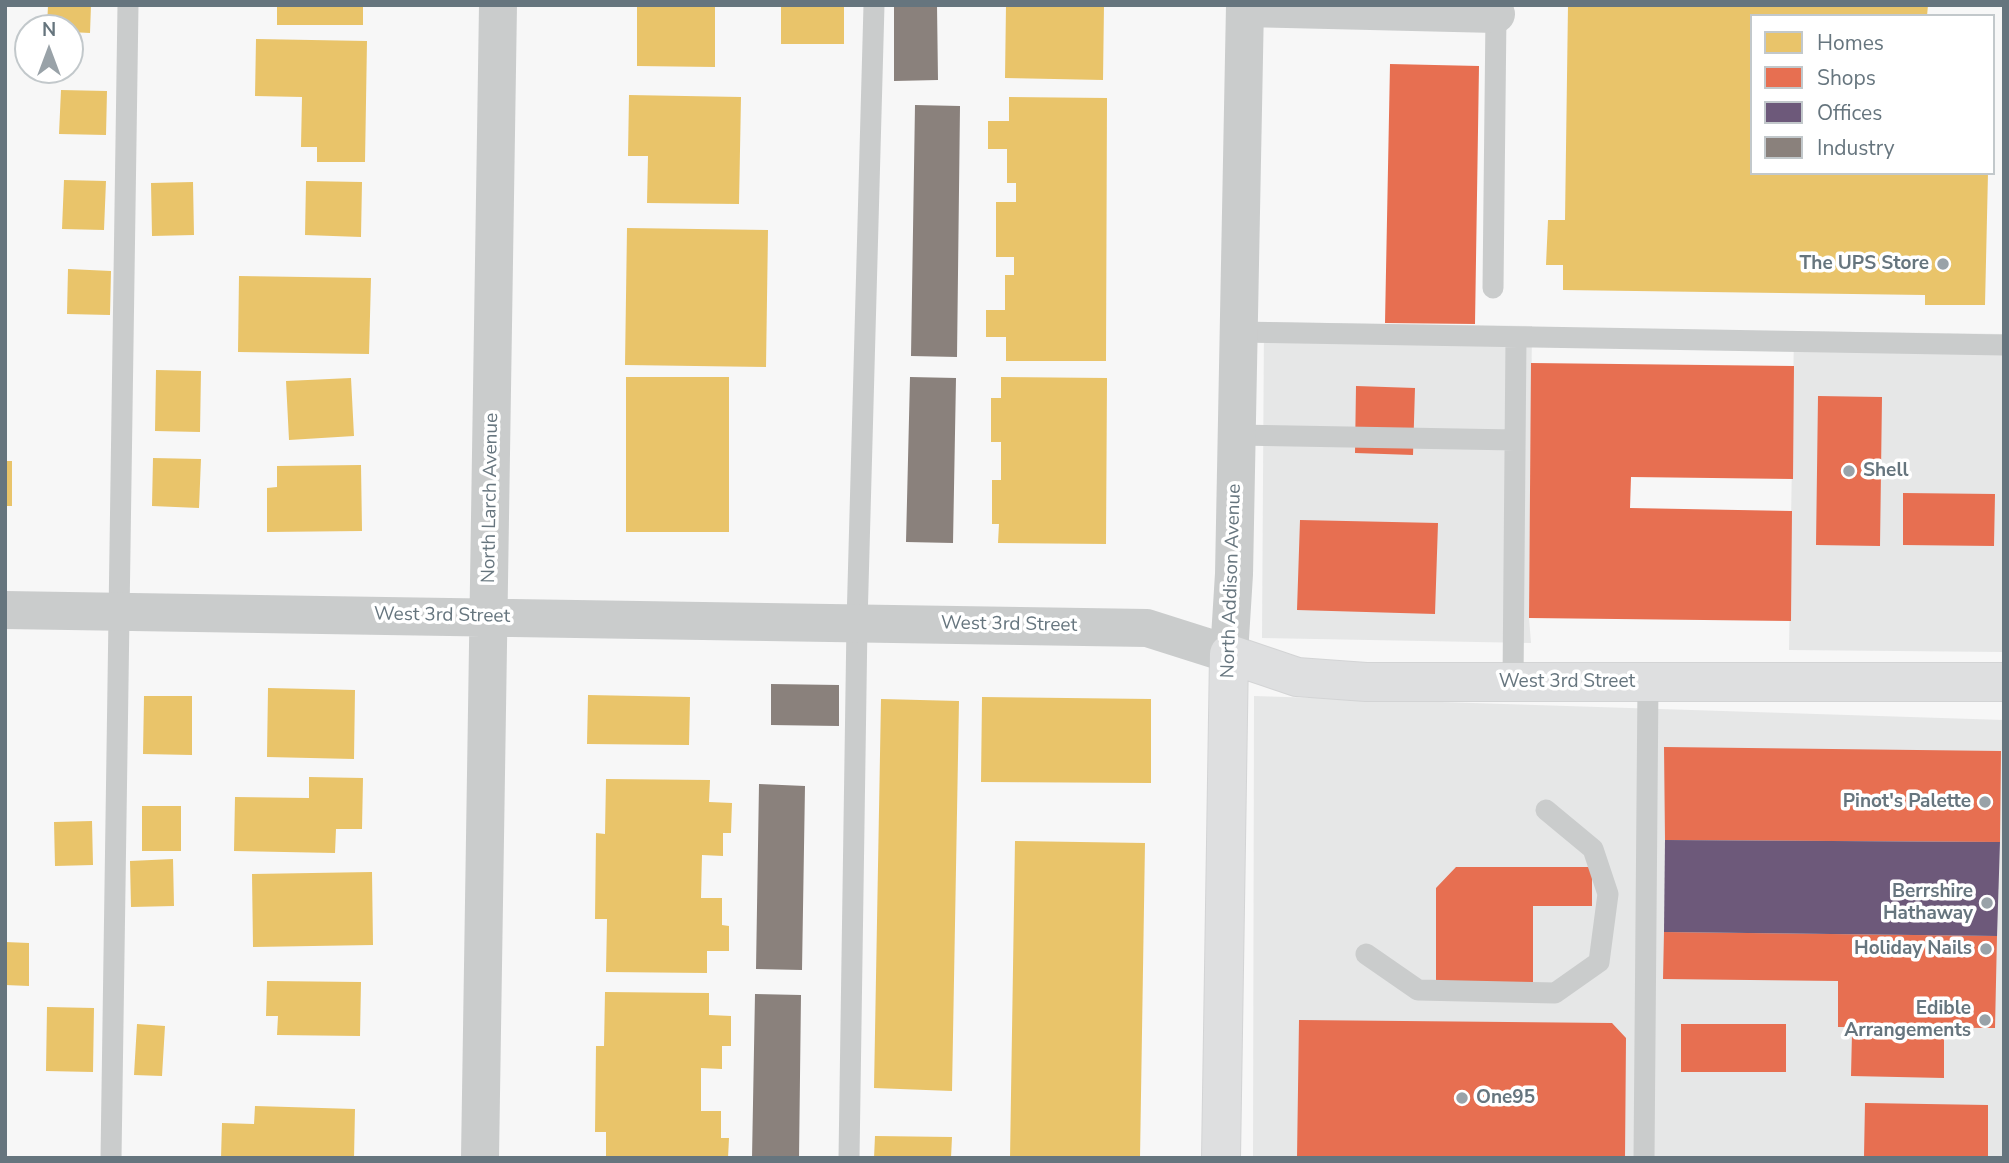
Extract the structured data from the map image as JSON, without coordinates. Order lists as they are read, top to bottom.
{
  "streets": {
    "street": ["North Larch Avenue", "North Addison Avenue", "West 3rd Street"]
  },
  "crossings": [
    ["North Larch Avenue", "West 3rd Street"],
    ["North Addison Avenue", "West 3rd Street"]
  ],
  "places": [
    "The UPS Store",
    "Shell",
    "Pinot's Palette",
    "Berrshire Hathaway",
    "Holiday Nails",
    "Edible Arrangements",
    "One95"
  ],
  "legend": [
    "Homes",
    "Shops",
    "Offices",
    "Industry"
  ],
  "north": "top"
}
